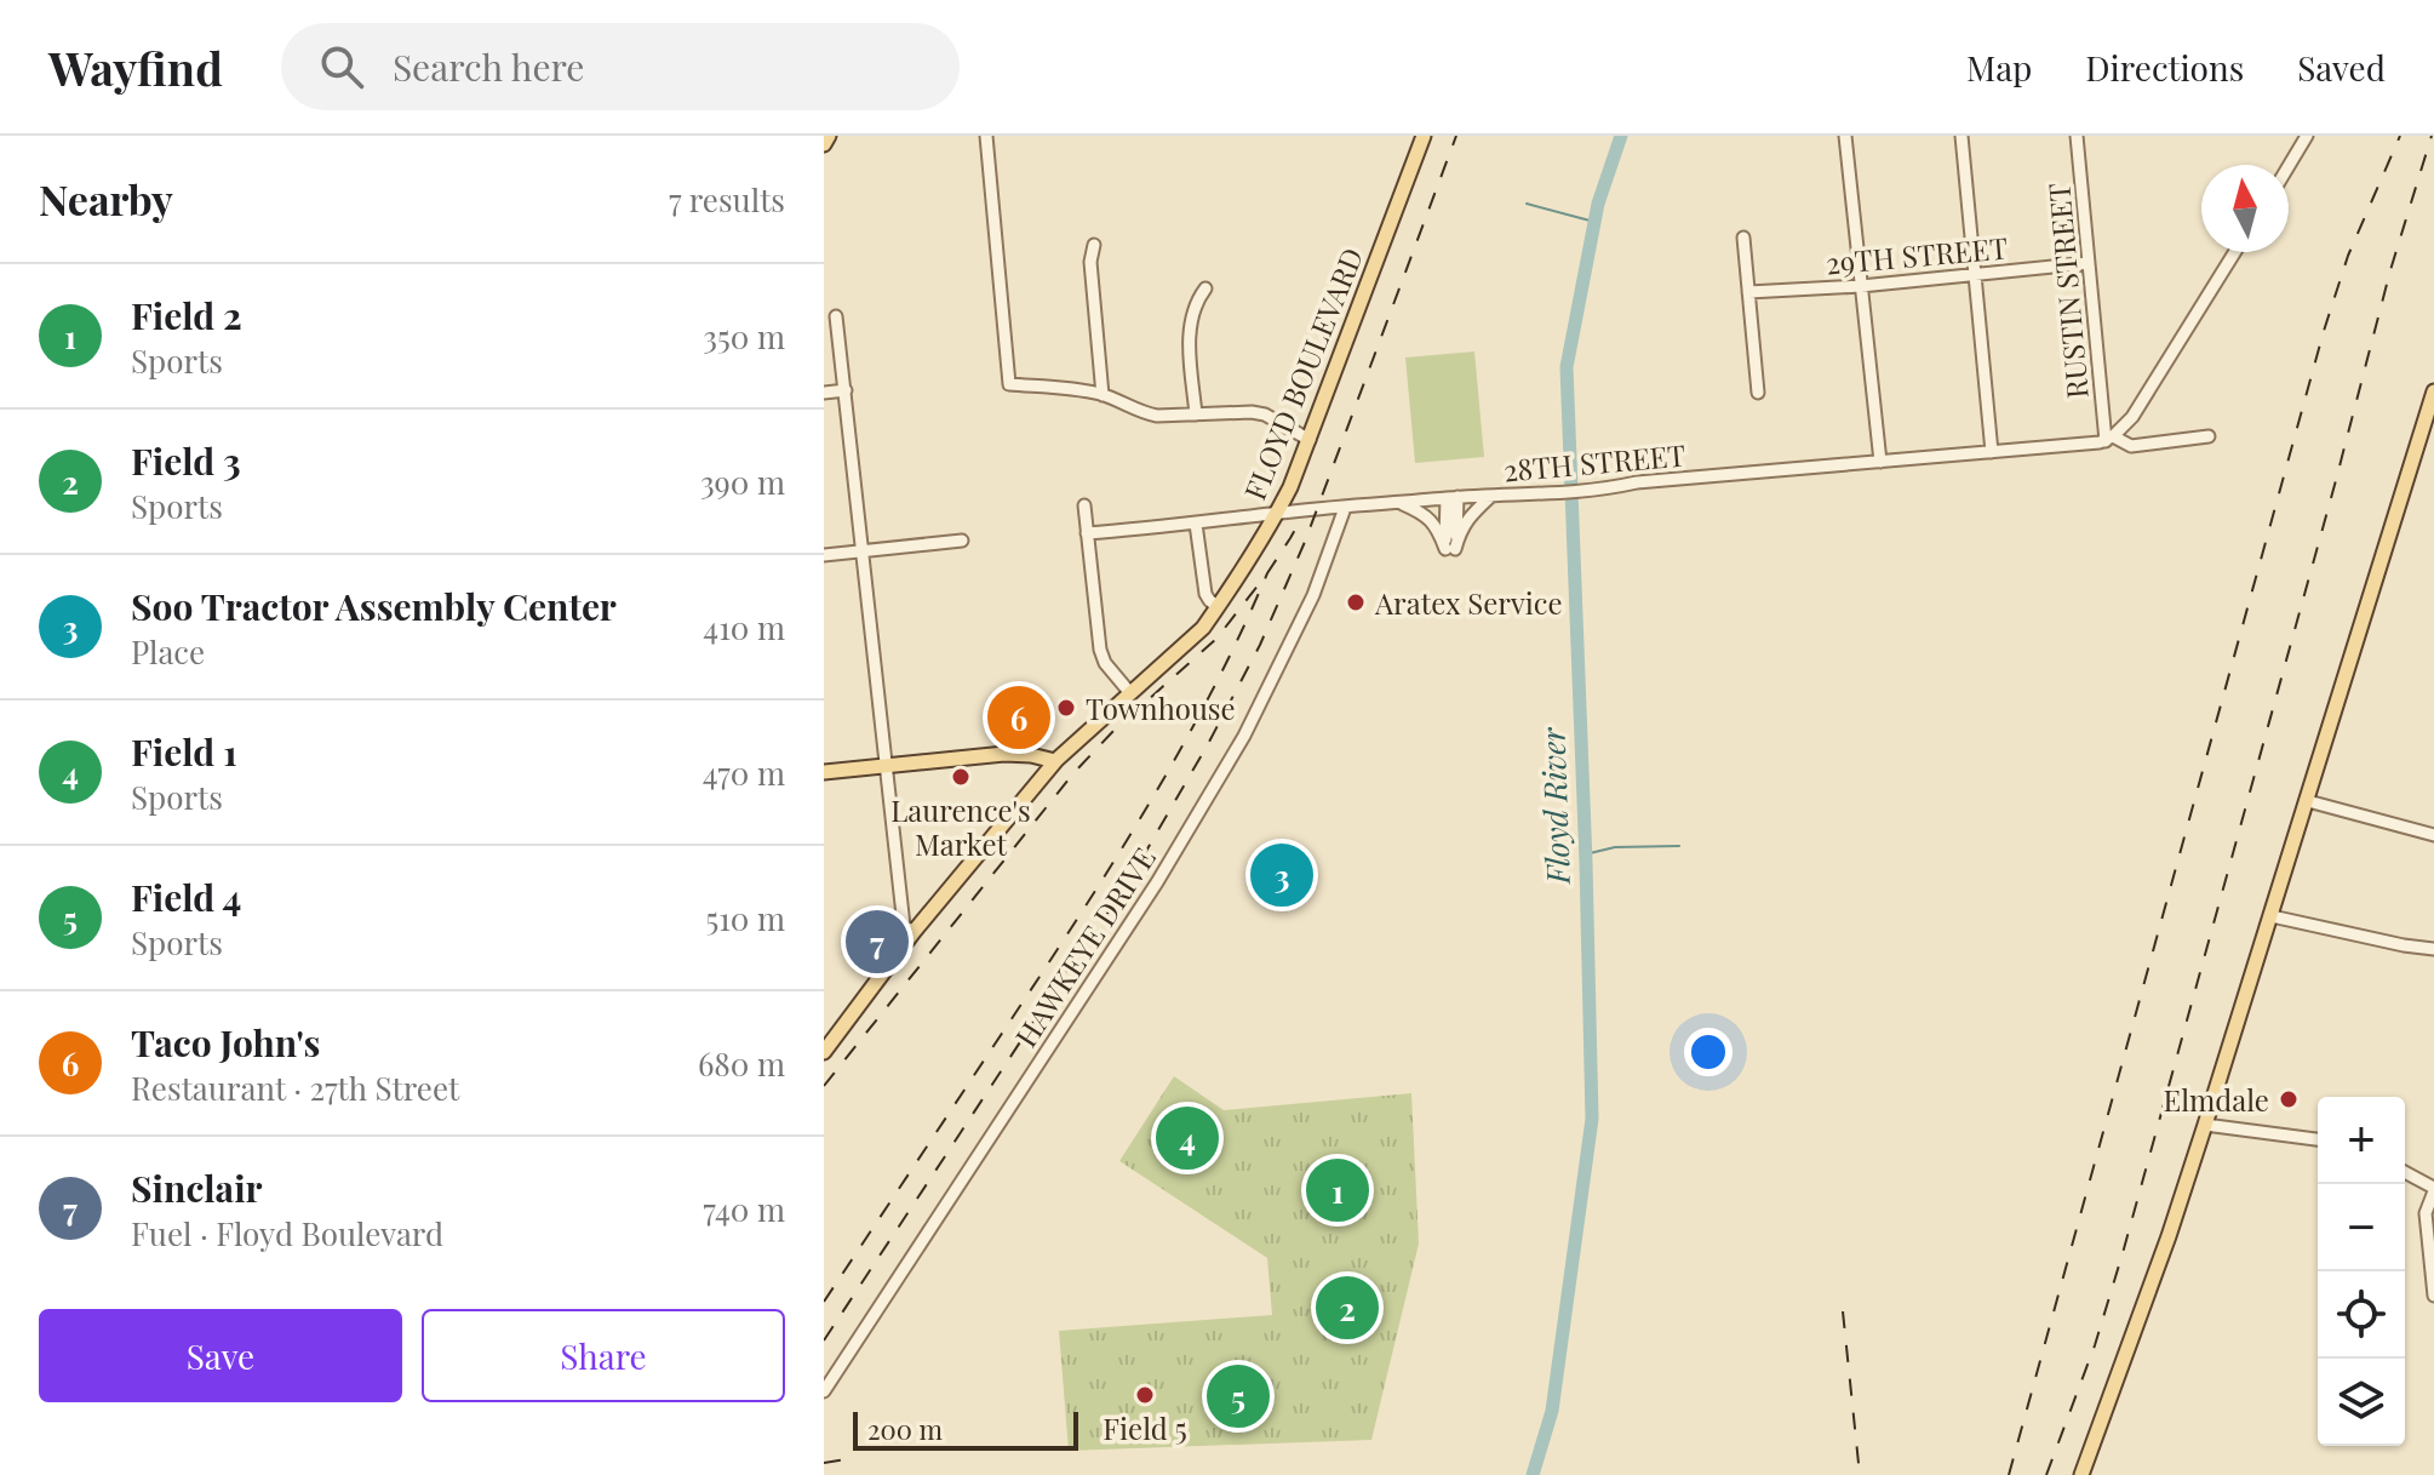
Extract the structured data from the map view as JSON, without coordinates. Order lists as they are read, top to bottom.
{
  "streets": {
    "main road": ["FLOYD BOULEVARD"],
    "street": [
      "29TH STREET",
      "RUSTIN STREET",
      "28TH STREET",
      "HAWKEYE DRIVE"
    ]
  },
  "crossings": [
    ["29TH STREET", "RUSTIN STREET"],
    ["RUSTIN STREET", "28TH STREET"],
    ["FLOYD BOULEVARD", "28TH STREET"],
    ["28TH STREET", "HAWKEYE DRIVE"]
  ],
  "water": ["Floyd River"],
  "places": [
    "Aratex Service",
    "Townhouse",
    "Laurence's Market",
    "Elmdale",
    "Field 5"
  ],
  "scale_bar": "200 m",
  "north": "top",
  "page": {
    "header": "Wayfind",
    "search": "Search here",
    "nav": ["Map", "Directions", "Saved"],
    "heading": ["Nearby", "7 results"],
    "list": [
      {
        "mark": "1",
        "name": "Field 2",
        "note": "Sports",
        "value": "350 m"
      },
      {
        "mark": "2",
        "name": "Field 3",
        "note": "Sports",
        "value": "390 m"
      },
      {
        "mark": "3",
        "name": "Soo Tractor Assembly Center",
        "note": "Place",
        "value": "410 m"
      },
      {
        "mark": "4",
        "name": "Field 1",
        "note": "Sports",
        "value": "470 m"
      },
      {
        "mark": "5",
        "name": "Field 4",
        "note": "Sports",
        "value": "510 m"
      },
      {
        "mark": "6",
        "name": "Taco John's",
        "note": "Restaurant · 27th Street",
        "value": "680 m"
      },
      {
        "mark": "7",
        "name": "Sinclair",
        "note": "Fuel · Floyd Boulevard",
        "value": "740 m"
      }
    ],
    "pins": [
      "6",
      "3",
      "7",
      "4",
      "1",
      "2",
      "5"
    ],
    "map_buttons": ["+", "−"],
    "buttons": ["Save", "Share"],
    "scale": "200 m"
  }
}
